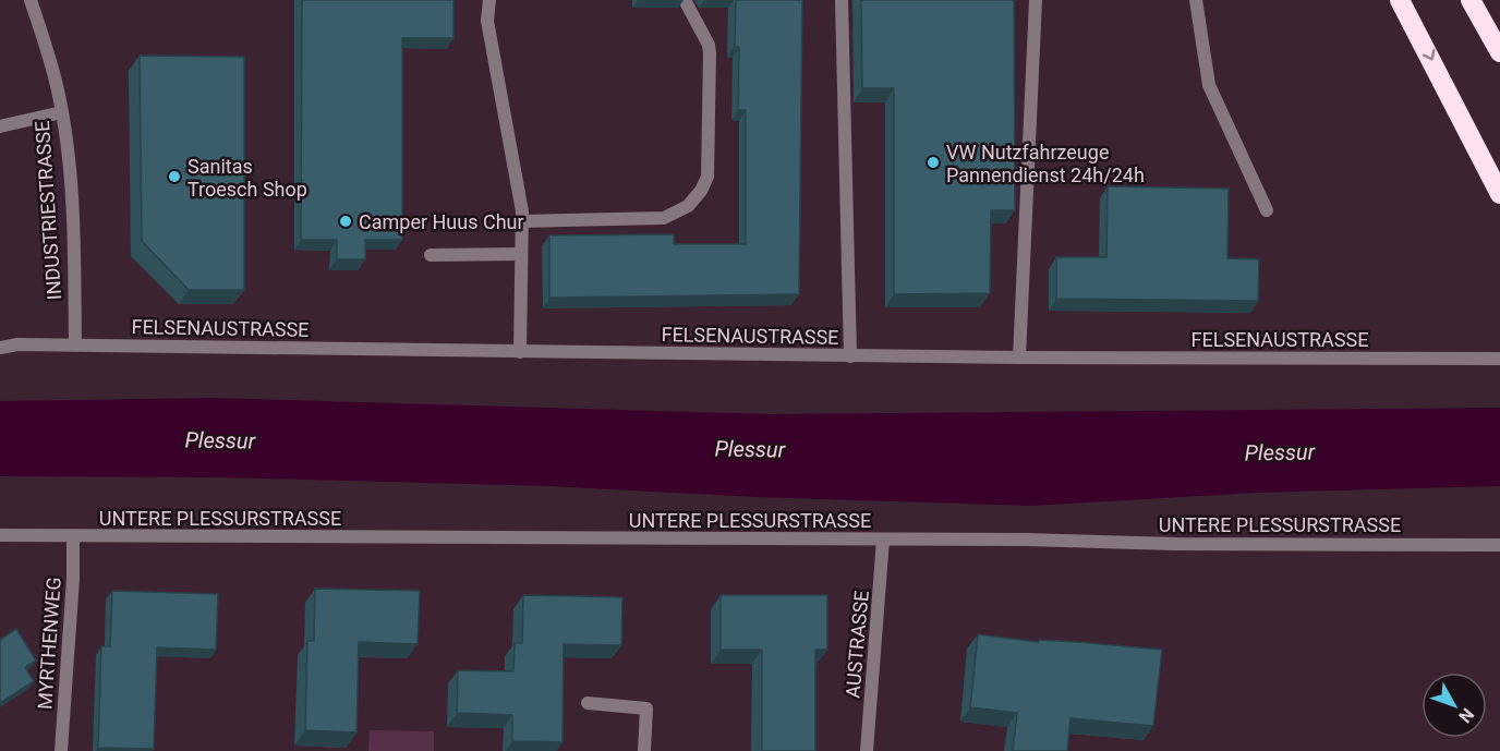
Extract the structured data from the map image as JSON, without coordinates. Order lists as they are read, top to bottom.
{
  "streets": {
    "street": [
      "INDUSTRIESTRASSE",
      "FELSENAUSTRASSE",
      "UNTERE PLESSURSTRASSE",
      "MYRTHENWEG",
      "AUSTRASSE"
    ]
  },
  "crossings": [
    ["INDUSTRIESTRASSE", "FELSENAUSTRASSE"],
    ["UNTERE PLESSURSTRASSE", "MYRTHENWEG"],
    ["UNTERE PLESSURSTRASSE", "AUSTRASSE"]
  ],
  "water": ["Plessur"],
  "places": ["VW Nutzfahrzeuge Pannendienst 24h/24h", "Sanitas Troesch Shop", "Camper Huus Chur"],
  "north": "bottom right"
}
